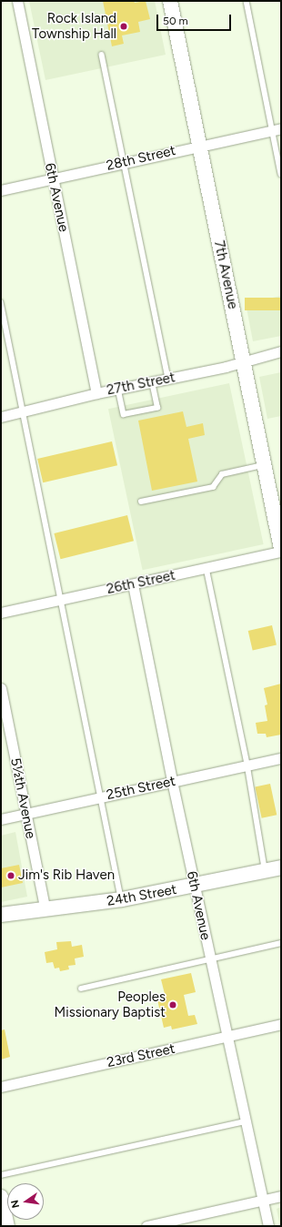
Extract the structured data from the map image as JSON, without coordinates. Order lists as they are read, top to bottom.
{
  "streets": {
    "street": [
      "28th Street",
      "6th Avenue",
      "7th Avenue",
      "27th Street",
      "26th Street",
      "25th Street",
      "5½th Avenue",
      "24th Street",
      "23rd Street"
    ]
  },
  "crossings": [
    ["28th Street", "6th Avenue"],
    ["28th Street", "7th Avenue"],
    ["6th Avenue", "27th Street"],
    ["6th Avenue", "26th Street"],
    ["6th Avenue", "25th Street"],
    ["6th Avenue", "24th Street"],
    ["6th Avenue", "23rd Street"],
    ["7th Avenue", "27th Street"],
    ["25th Street", "5½th Avenue"],
    ["5½th Avenue", "24th Street"]
  ],
  "places": ["Rock Island Township Hall", "Jim's Rib Haven", "Peoples Missionary Baptist"],
  "scale_bar": "50 m",
  "north": "left"
}
